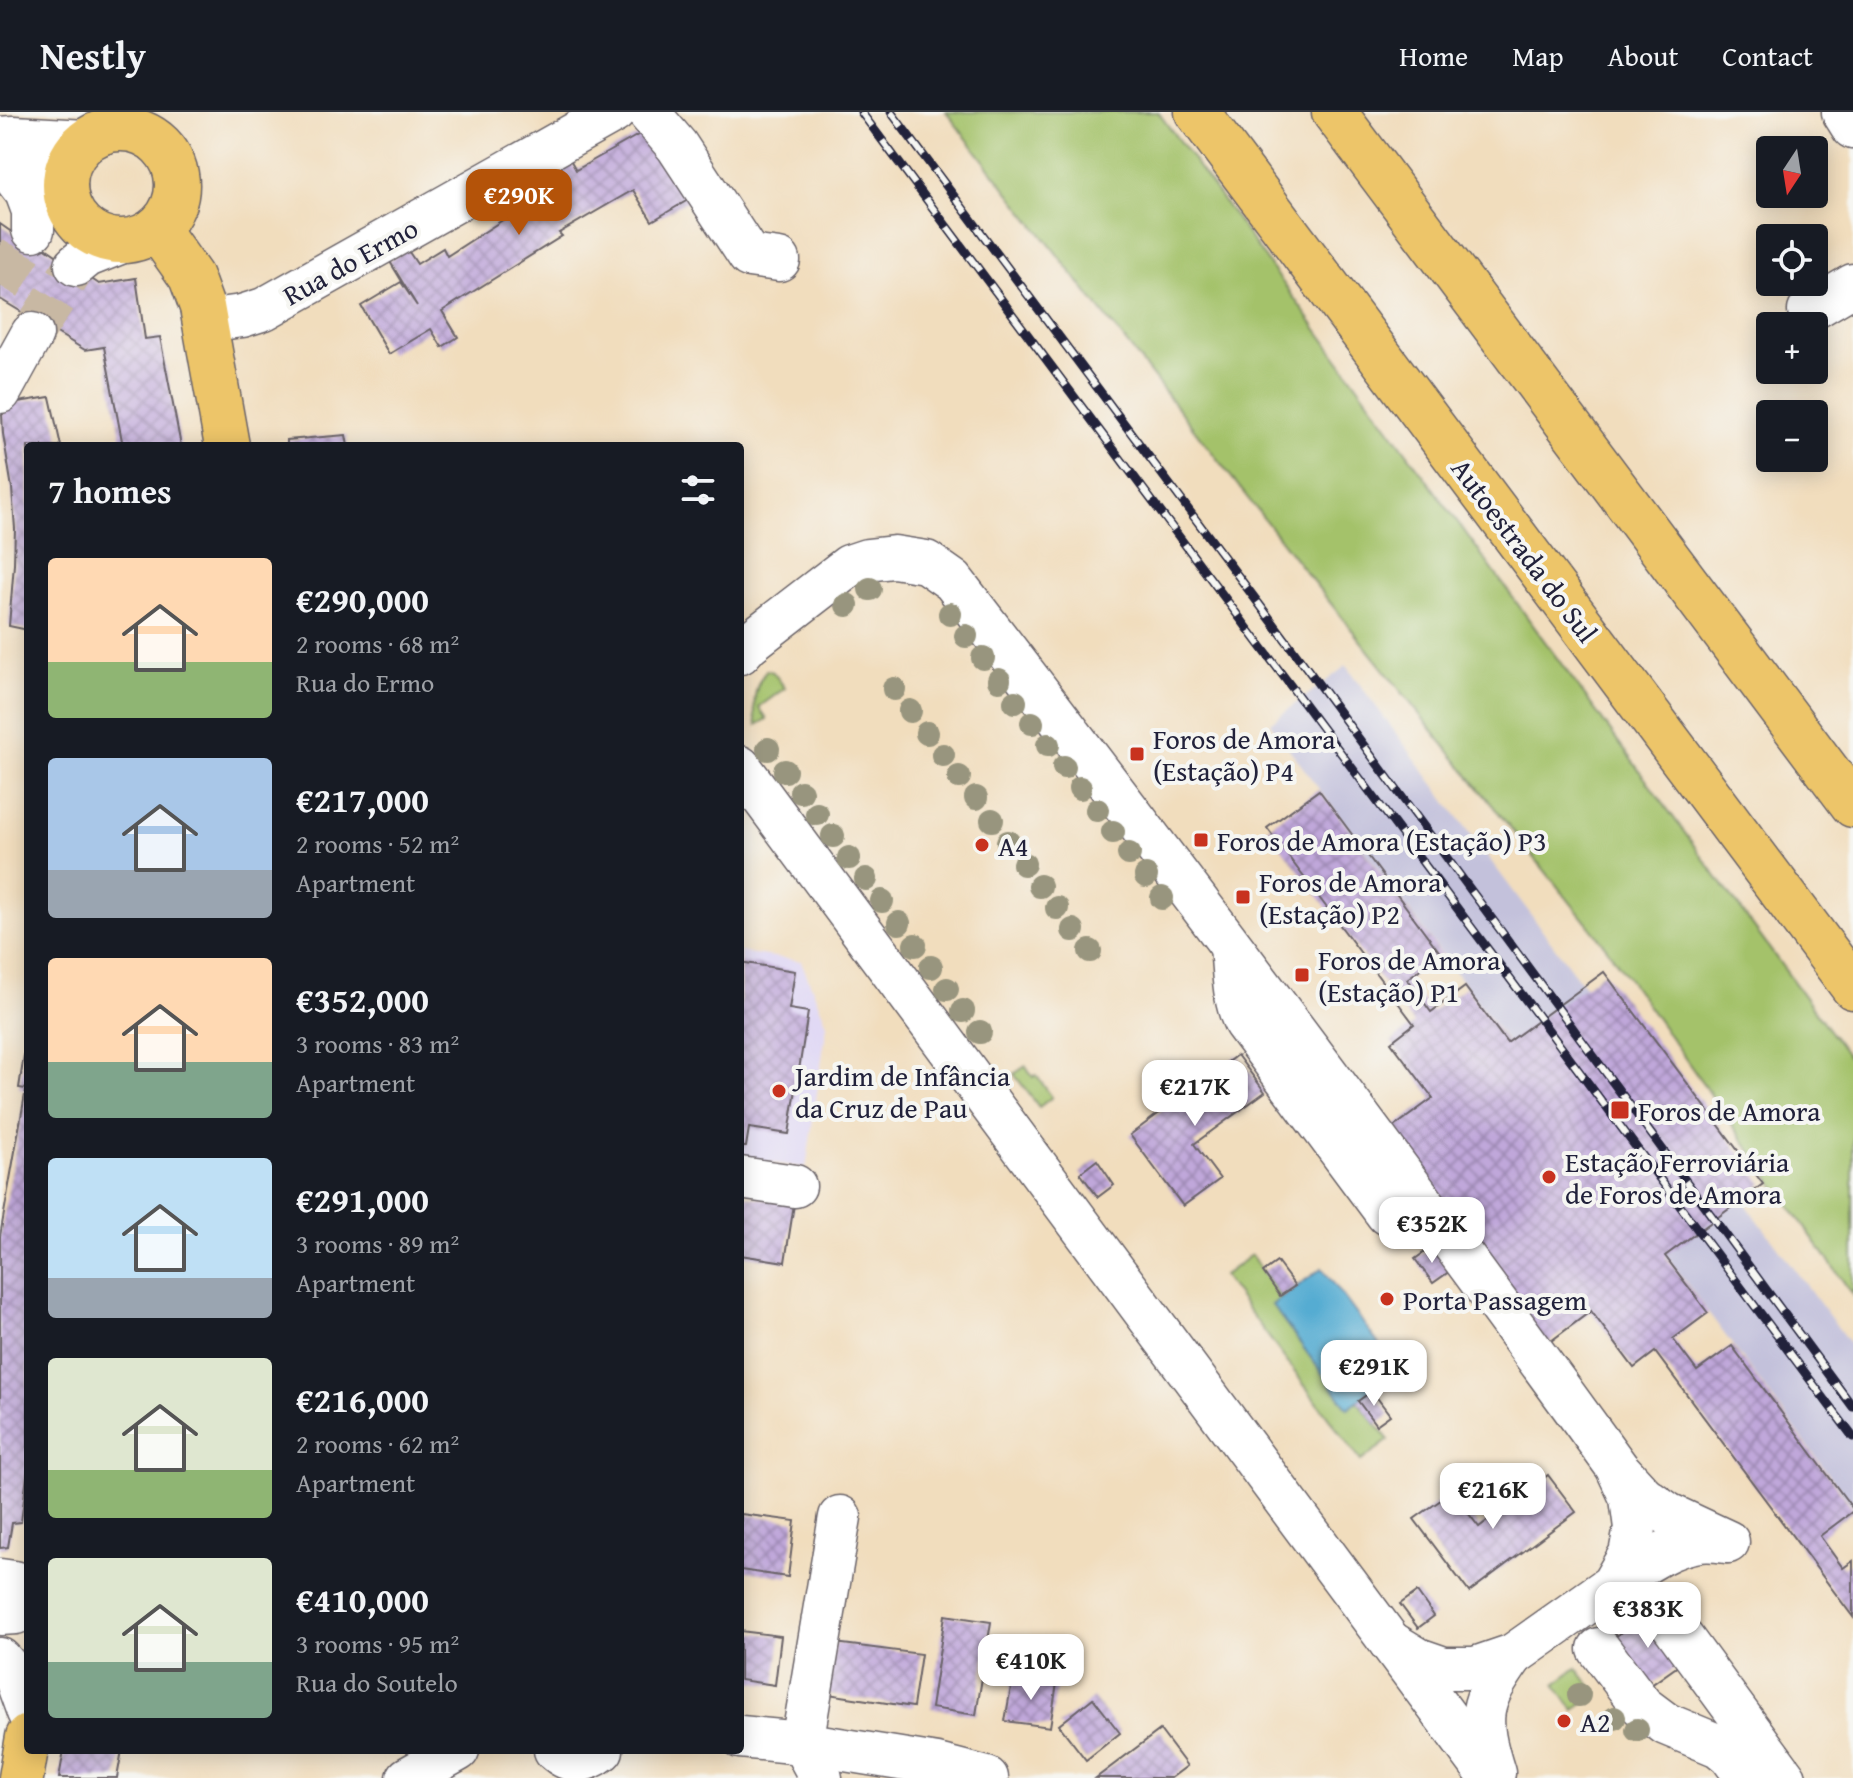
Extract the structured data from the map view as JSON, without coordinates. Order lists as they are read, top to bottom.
{
  "streets": {
    "main road": ["Autoestrada do Sul"],
    "street": ["Rua do Ermo"]
  },
  "places": {
    "transit": [
      "Foros de Amora (Estação) P4",
      "Foros de Amora (Estação) P3",
      "Foros de Amora (Estação) P2",
      "Foros de Amora (Estação) P1",
      "Foros de Amora"
    ],
    "other": [
      "A4",
      "Jardim de Infância da Cruz de Pau",
      "Estação Ferroviária de Foros de Amora",
      "Porta Passagem",
      "A2"
    ]
  },
  "north": "bottom",
  "page": {
    "header": "Nestly",
    "nav": [
      "Home",
      "Map",
      "About",
      "Contact"
    ],
    "map_buttons": ["+", "−"],
    "price": [
      "€290K",
      "€217K",
      "€352K",
      "€291K",
      "€216K",
      "€383K",
      "€410K"
    ],
    "heading": "7 homes",
    "list": [
      {
        "name": "€290,000",
        "note": "2 rooms · 68 m² · Rua do Ermo"
      },
      {
        "name": "€217,000",
        "note": "2 rooms · 52 m² · Apartment"
      },
      {
        "name": "€352,000",
        "note": "3 rooms · 83 m² · Apartment"
      },
      {
        "name": "€291,000",
        "note": "3 rooms · 89 m² · Apartment"
      },
      {
        "name": "€216,000",
        "note": "2 rooms · 62 m² · Apartment"
      },
      {
        "name": "€410,000",
        "note": "3 rooms · 95 m² · Rua do Soutelo"
      }
    ]
  }
}
